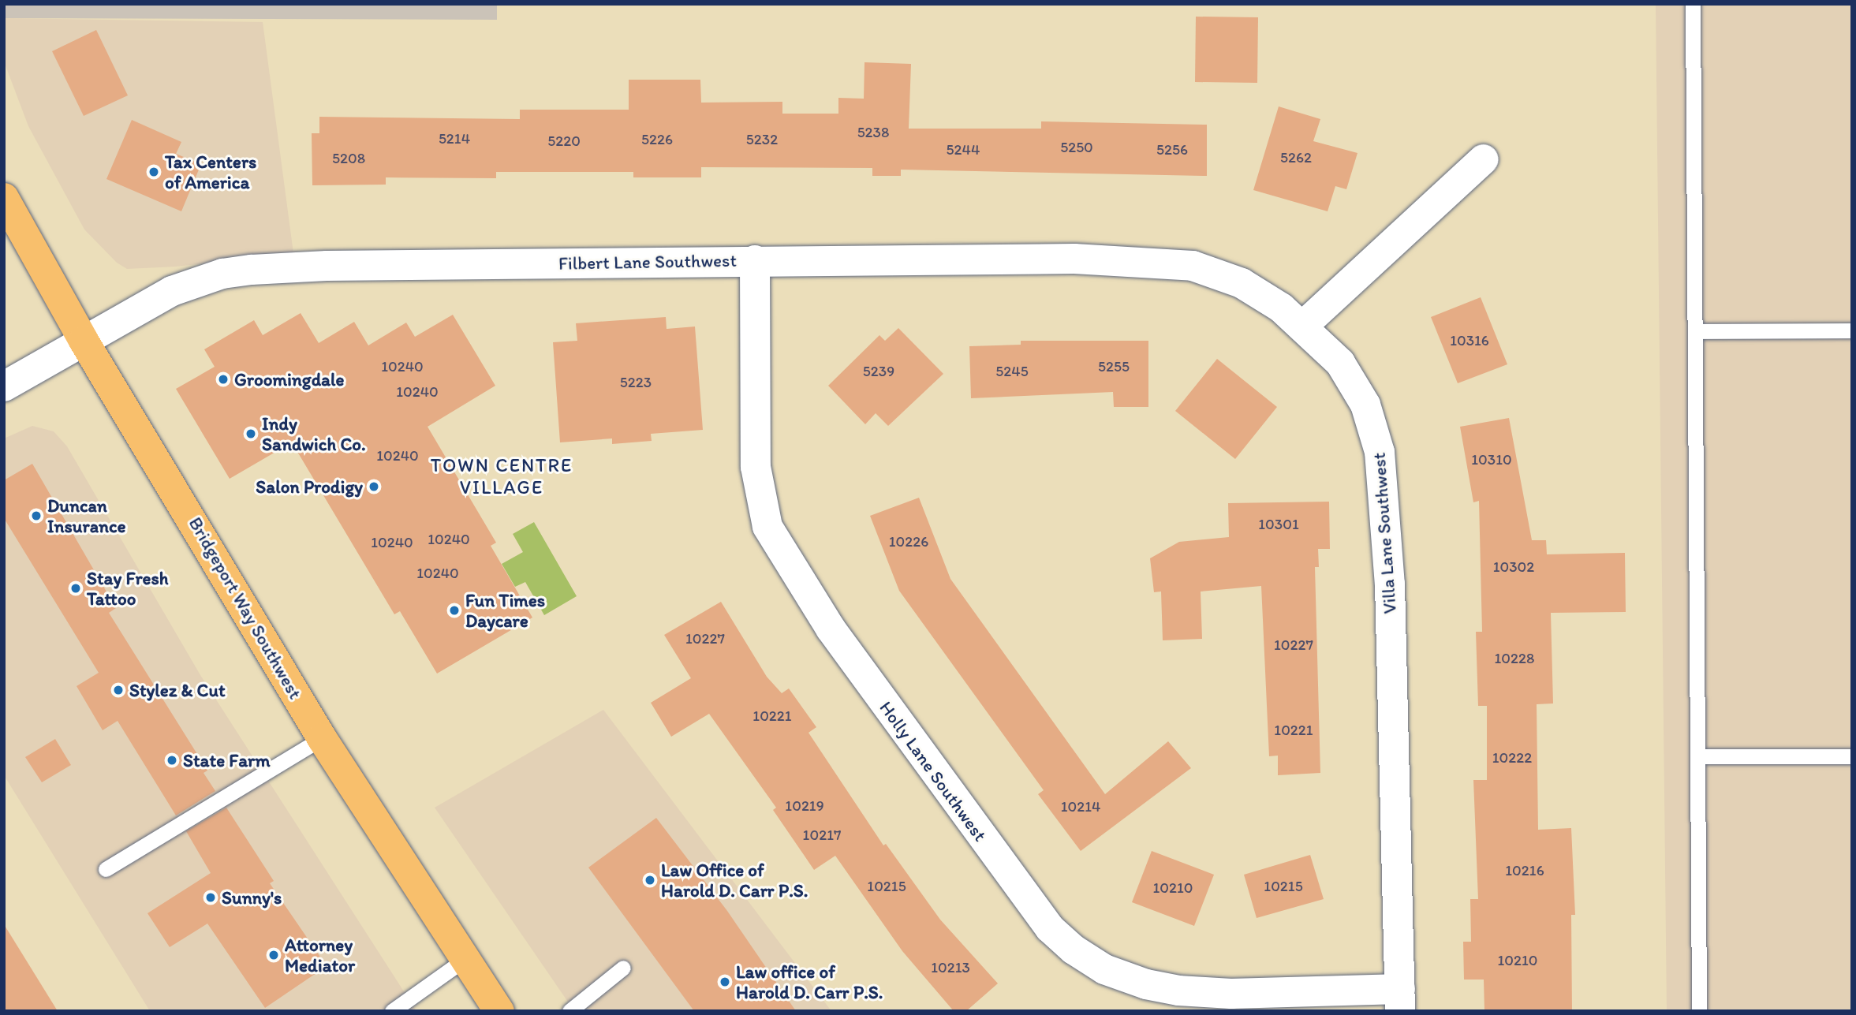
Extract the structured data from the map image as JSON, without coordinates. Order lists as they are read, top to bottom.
{
  "streets": {
    "main road": ["Bridgeport Way Southwest"],
    "street": ["Filbert Lane Southwest", "Villa Lane Southwest", "Holly Lane Southwest"]
  },
  "crossings": [
    ["Filbert Lane Southwest", "Villa Lane Southwest"],
    ["Filbert Lane Southwest", "Bridgeport Way Southwest"],
    ["Filbert Lane Southwest", "Holly Lane Southwest"],
    ["Villa Lane Southwest", "Holly Lane Southwest"]
  ],
  "districts": ["TOWN CENTRE VILLAGE"],
  "places": [
    "Tax Centers of America",
    "Groomingdale",
    "Indy Sandwich Co.",
    "Salon Prodigy",
    "Duncan Insurance",
    "Stay Fresh Tattoo",
    "Fun Times Daycare",
    "Stylez & Cut",
    "State Farm",
    "Law Office of Harold D. Carr P.S.",
    "Sunny's",
    "Attorney Mediator",
    "Law office of Harold D. Carr P.S."
  ],
  "house_numbers": [
    "5238",
    "5214",
    "5226",
    "5232",
    "5220",
    "5250",
    "5244",
    "5256",
    "5262",
    "5208",
    "10316",
    "10240",
    "5255",
    "5239",
    "5245",
    "5223",
    "10240",
    "10240",
    "10310",
    "10301",
    "10240",
    "10226",
    "10240",
    "10302",
    "10240",
    "10227",
    "10227",
    "10228",
    "10221",
    "10221",
    "10222",
    "10219",
    "10214",
    "10217",
    "10216",
    "10215",
    "10215",
    "10210",
    "10210",
    "10213"
  ]
}
